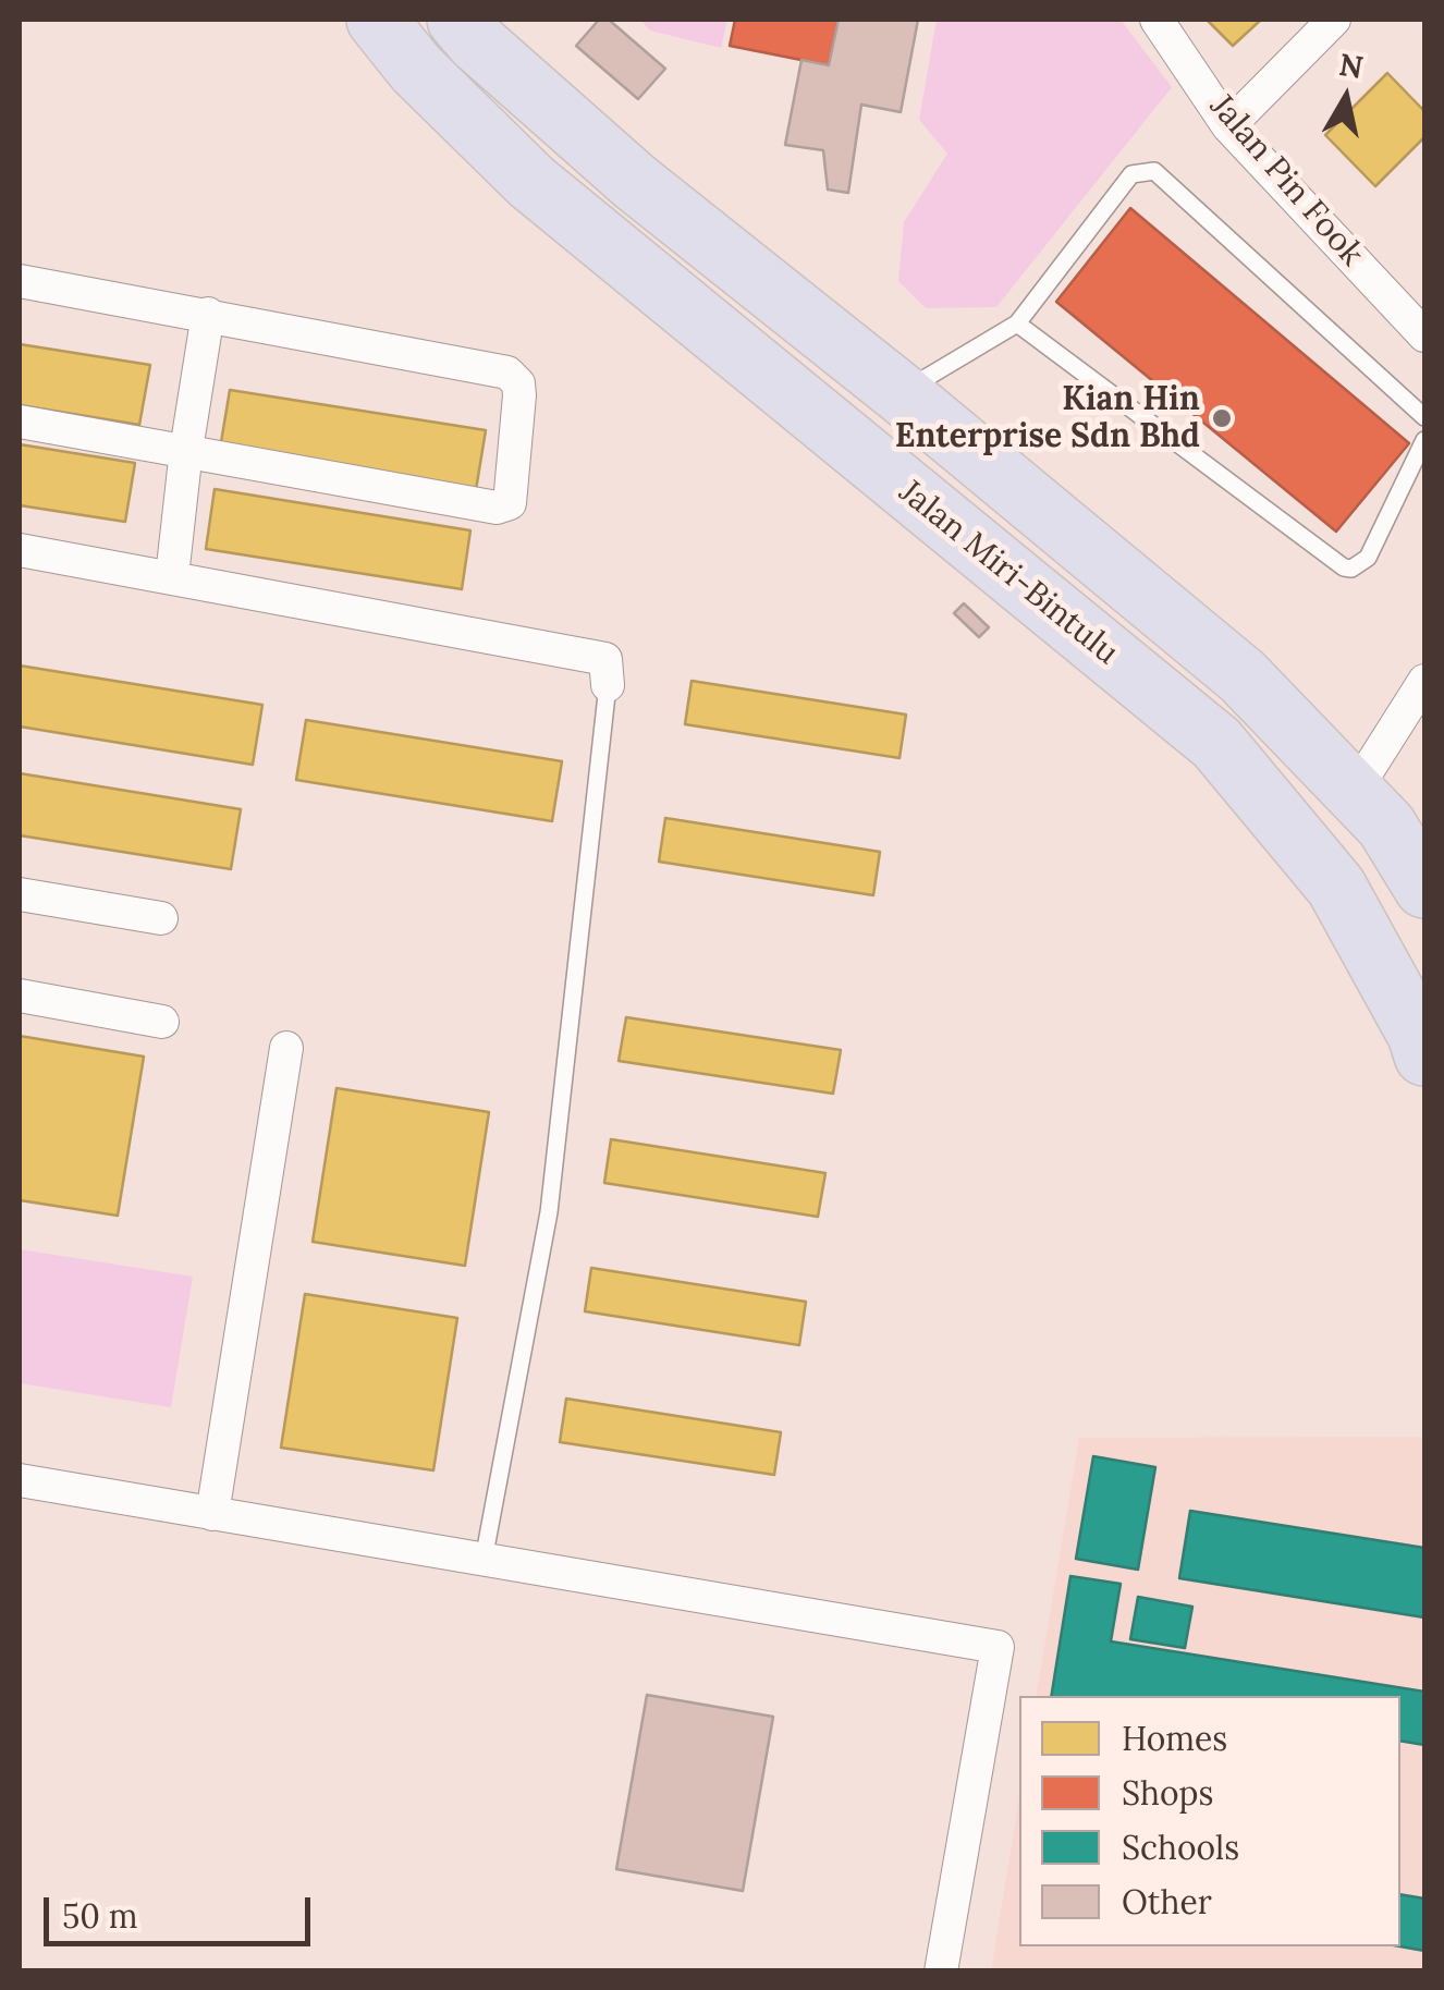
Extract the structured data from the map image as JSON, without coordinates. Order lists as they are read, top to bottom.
{
  "streets": {
    "highway": ["Jalan Miri-Bintulu"],
    "street": ["Jalan Pin Fook"]
  },
  "places": ["Kian Hin Enterprise Sdn Bhd"],
  "legend": [
    "Homes",
    "Shops",
    "Schools",
    "Other"
  ],
  "scale_bar": "50 m",
  "north": "top"
}
